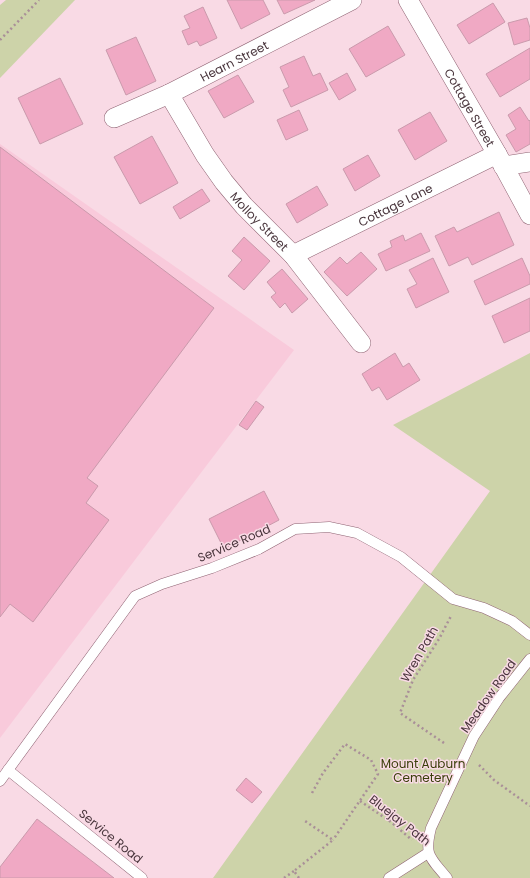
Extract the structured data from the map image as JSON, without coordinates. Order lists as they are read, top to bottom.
{
  "streets": {
    "street": [
      "Hearn Street",
      "Cottage Street",
      "Cottage Lane",
      "Molloy Street"
    ],
    "lane": ["Service Road", "Meadow Road"],
    "path": ["Wren Path", "Bluejay Path"]
  },
  "crossings": [
    ["Hearn Street", "Molloy Street"],
    ["Cottage Street", "Cottage Lane"],
    ["Cottage Lane", "Molloy Street"],
    ["Service Road", "Wren Path"],
    ["Meadow Road", "Bluejay Path"]
  ],
  "parks": ["Mount Auburn Cemetery"]
}
